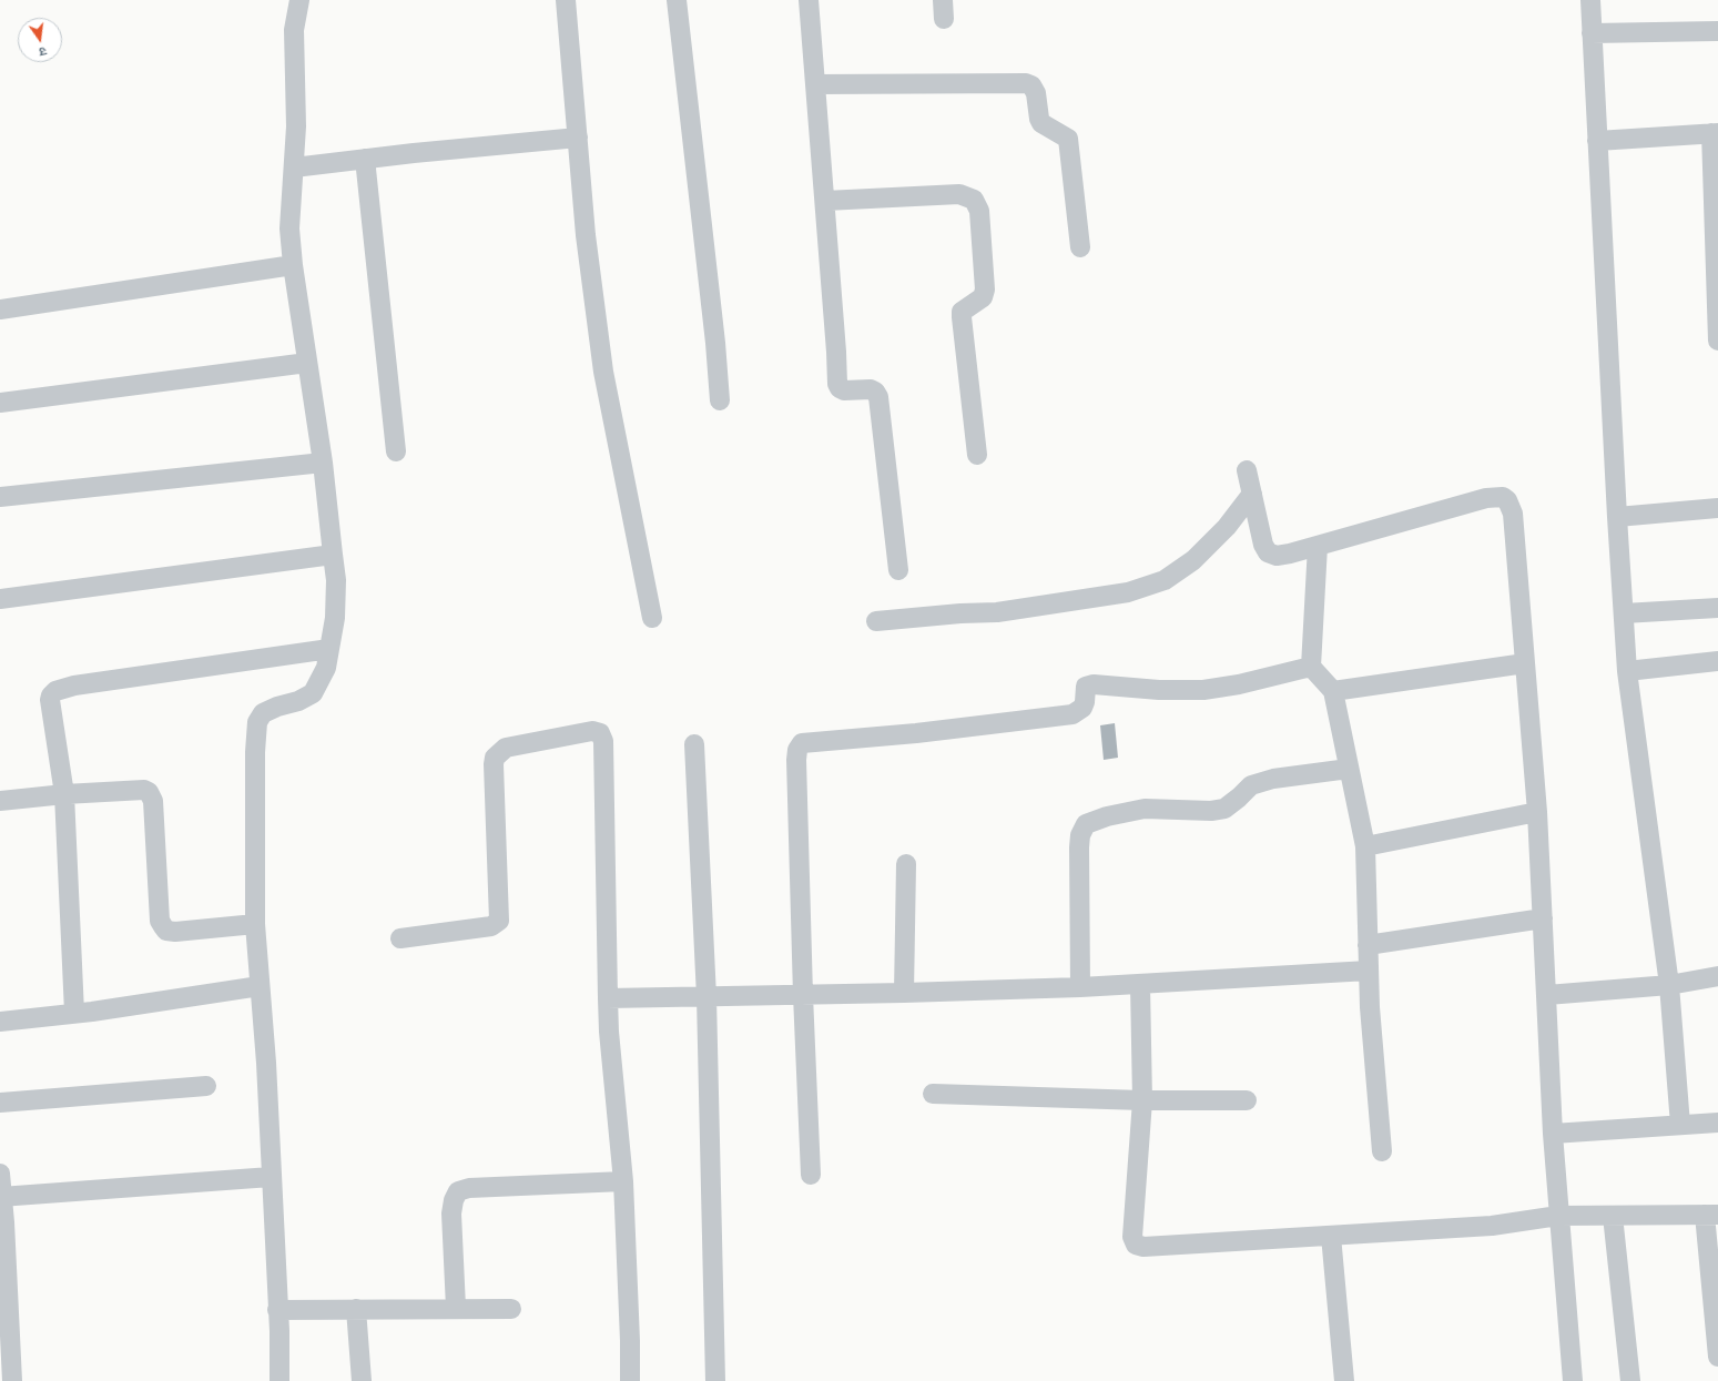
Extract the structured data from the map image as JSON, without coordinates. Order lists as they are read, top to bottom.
{
  "north": "bottom"
}
